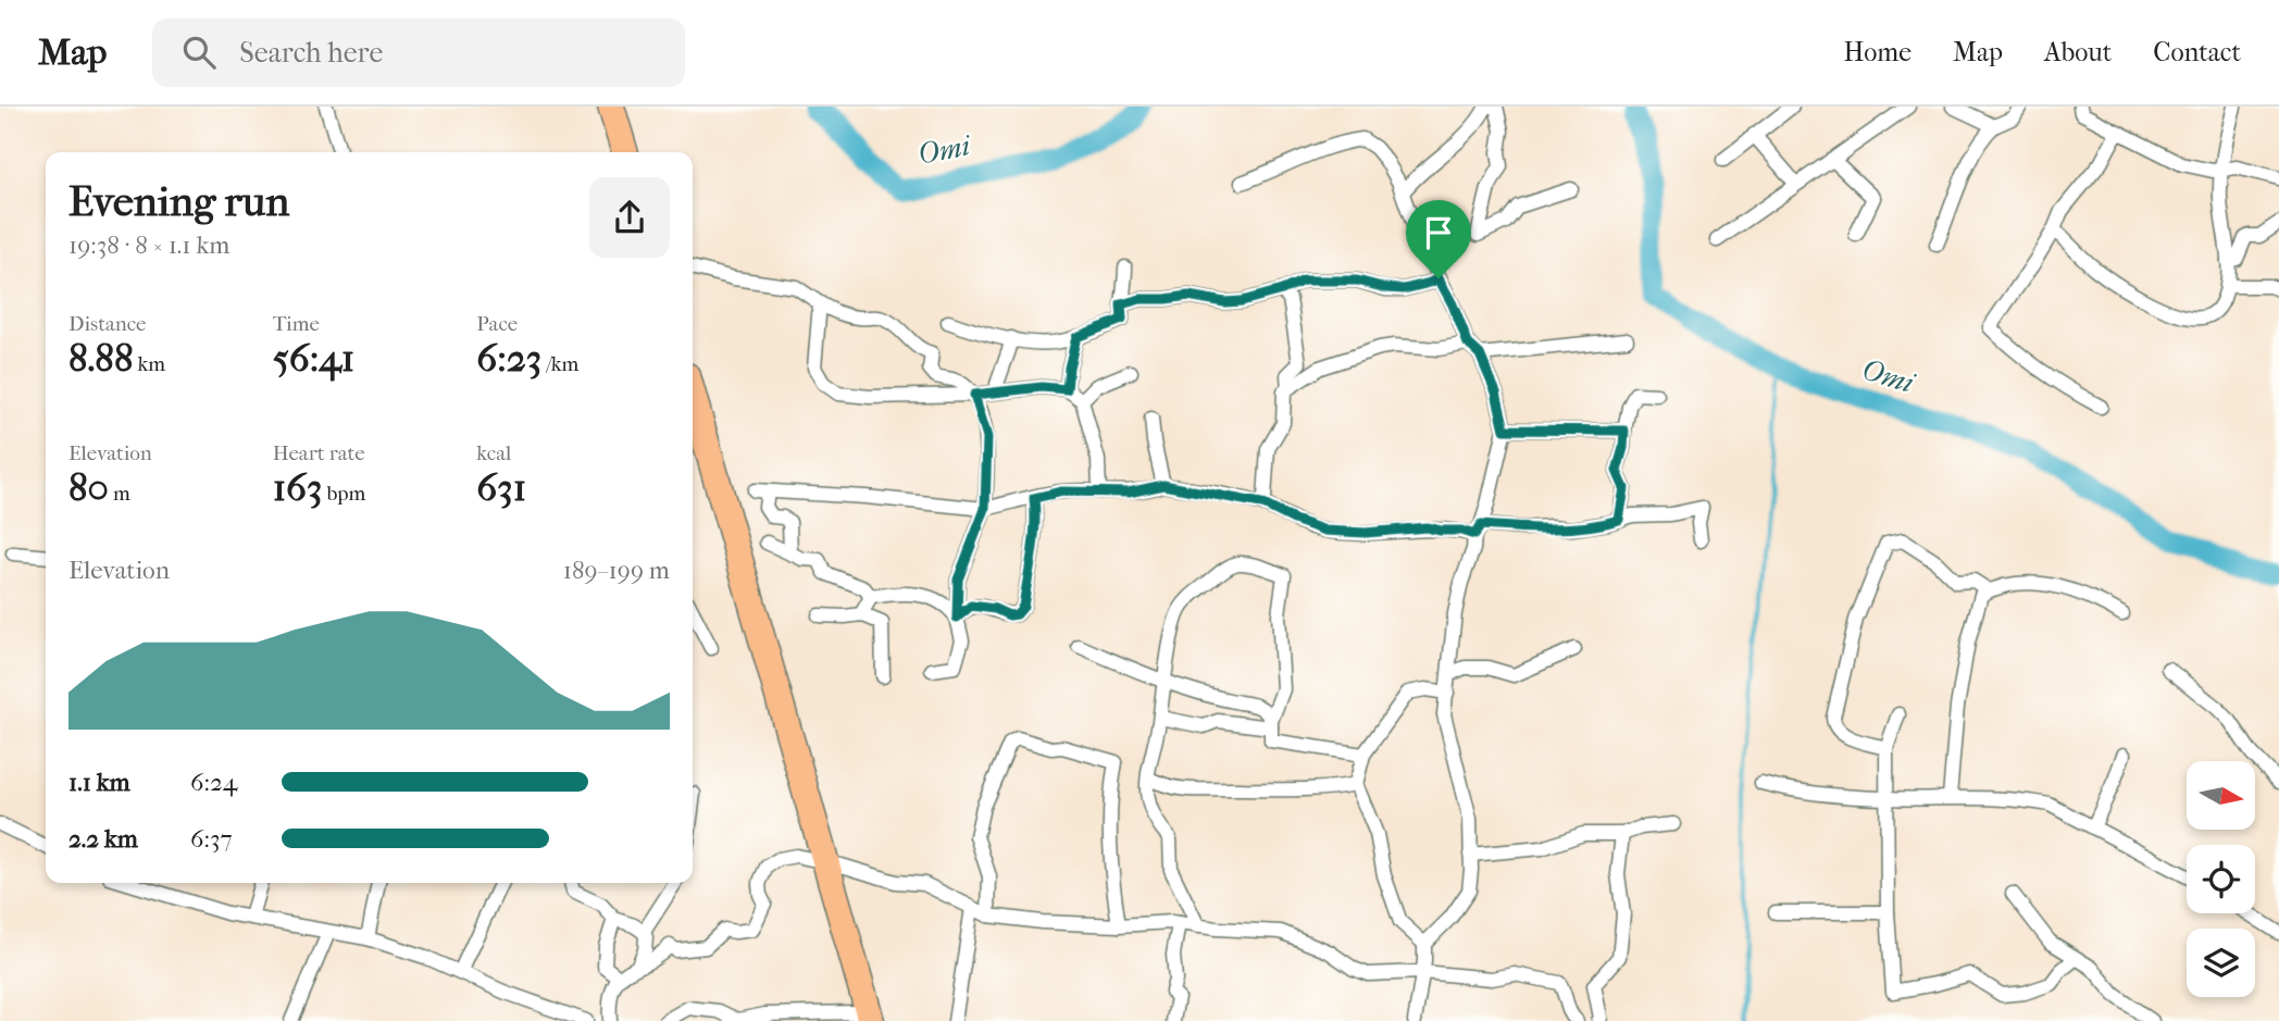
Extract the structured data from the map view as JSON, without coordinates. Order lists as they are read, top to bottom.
{
  "water": ["Omi"],
  "north": "right",
  "page": {
    "header": "Map",
    "search": "Search here",
    "nav": [
      "Home",
      "Map",
      "About",
      "Contact"
    ],
    "heading": ["Evening run", "19:38 · 8 × 1.1 km"],
    "stats": [
      ["Distance", "8.88 km"],
      ["Time", "56:41"],
      ["Pace", "6:23 /km"],
      ["Elevation", "80 m"],
      ["Heart rate", "163 bpm"],
      ["kcal", "631"]
    ],
    "chart": ["Elevation", "189–199 m"],
    "list": [
      {
        "name": "1.1 km",
        "note": "6:24"
      },
      {
        "name": "2.2 km",
        "note": "6:37"
      }
    ]
  }
}
